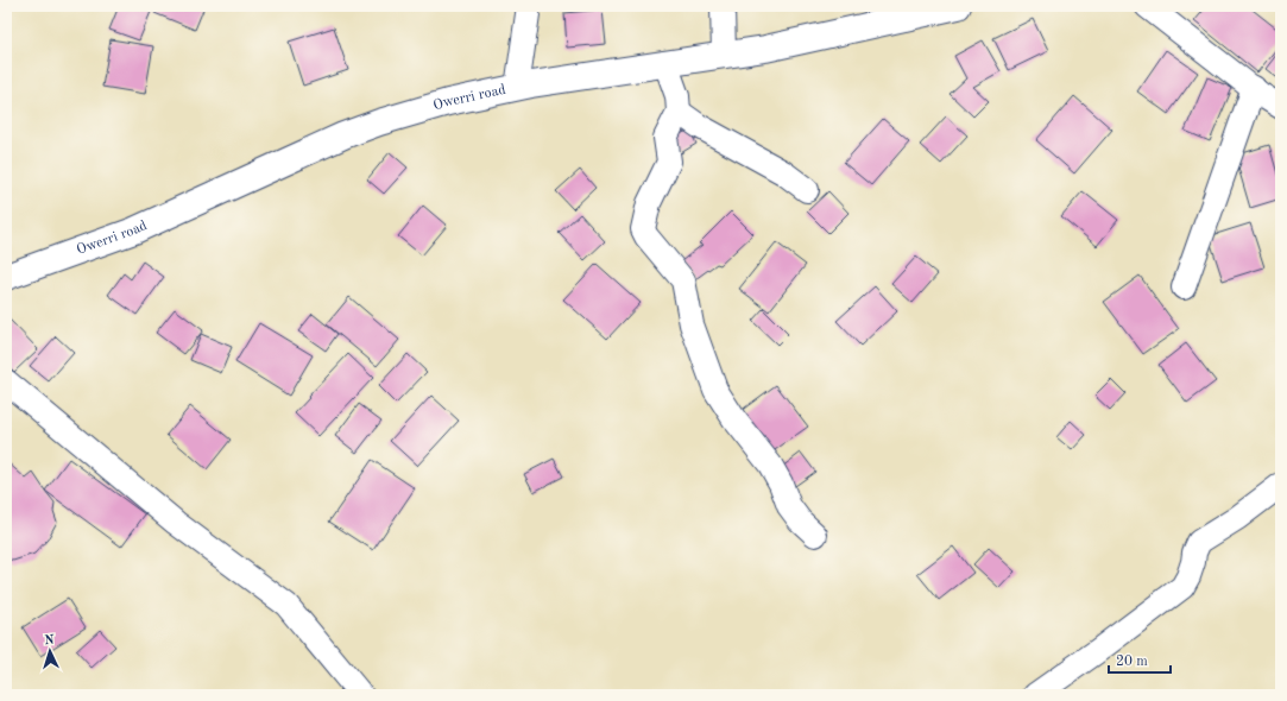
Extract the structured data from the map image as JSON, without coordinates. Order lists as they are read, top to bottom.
{
  "streets": {
    "main road": ["Owerri road"]
  },
  "scale_bar": "20 m",
  "north": "top"
}
